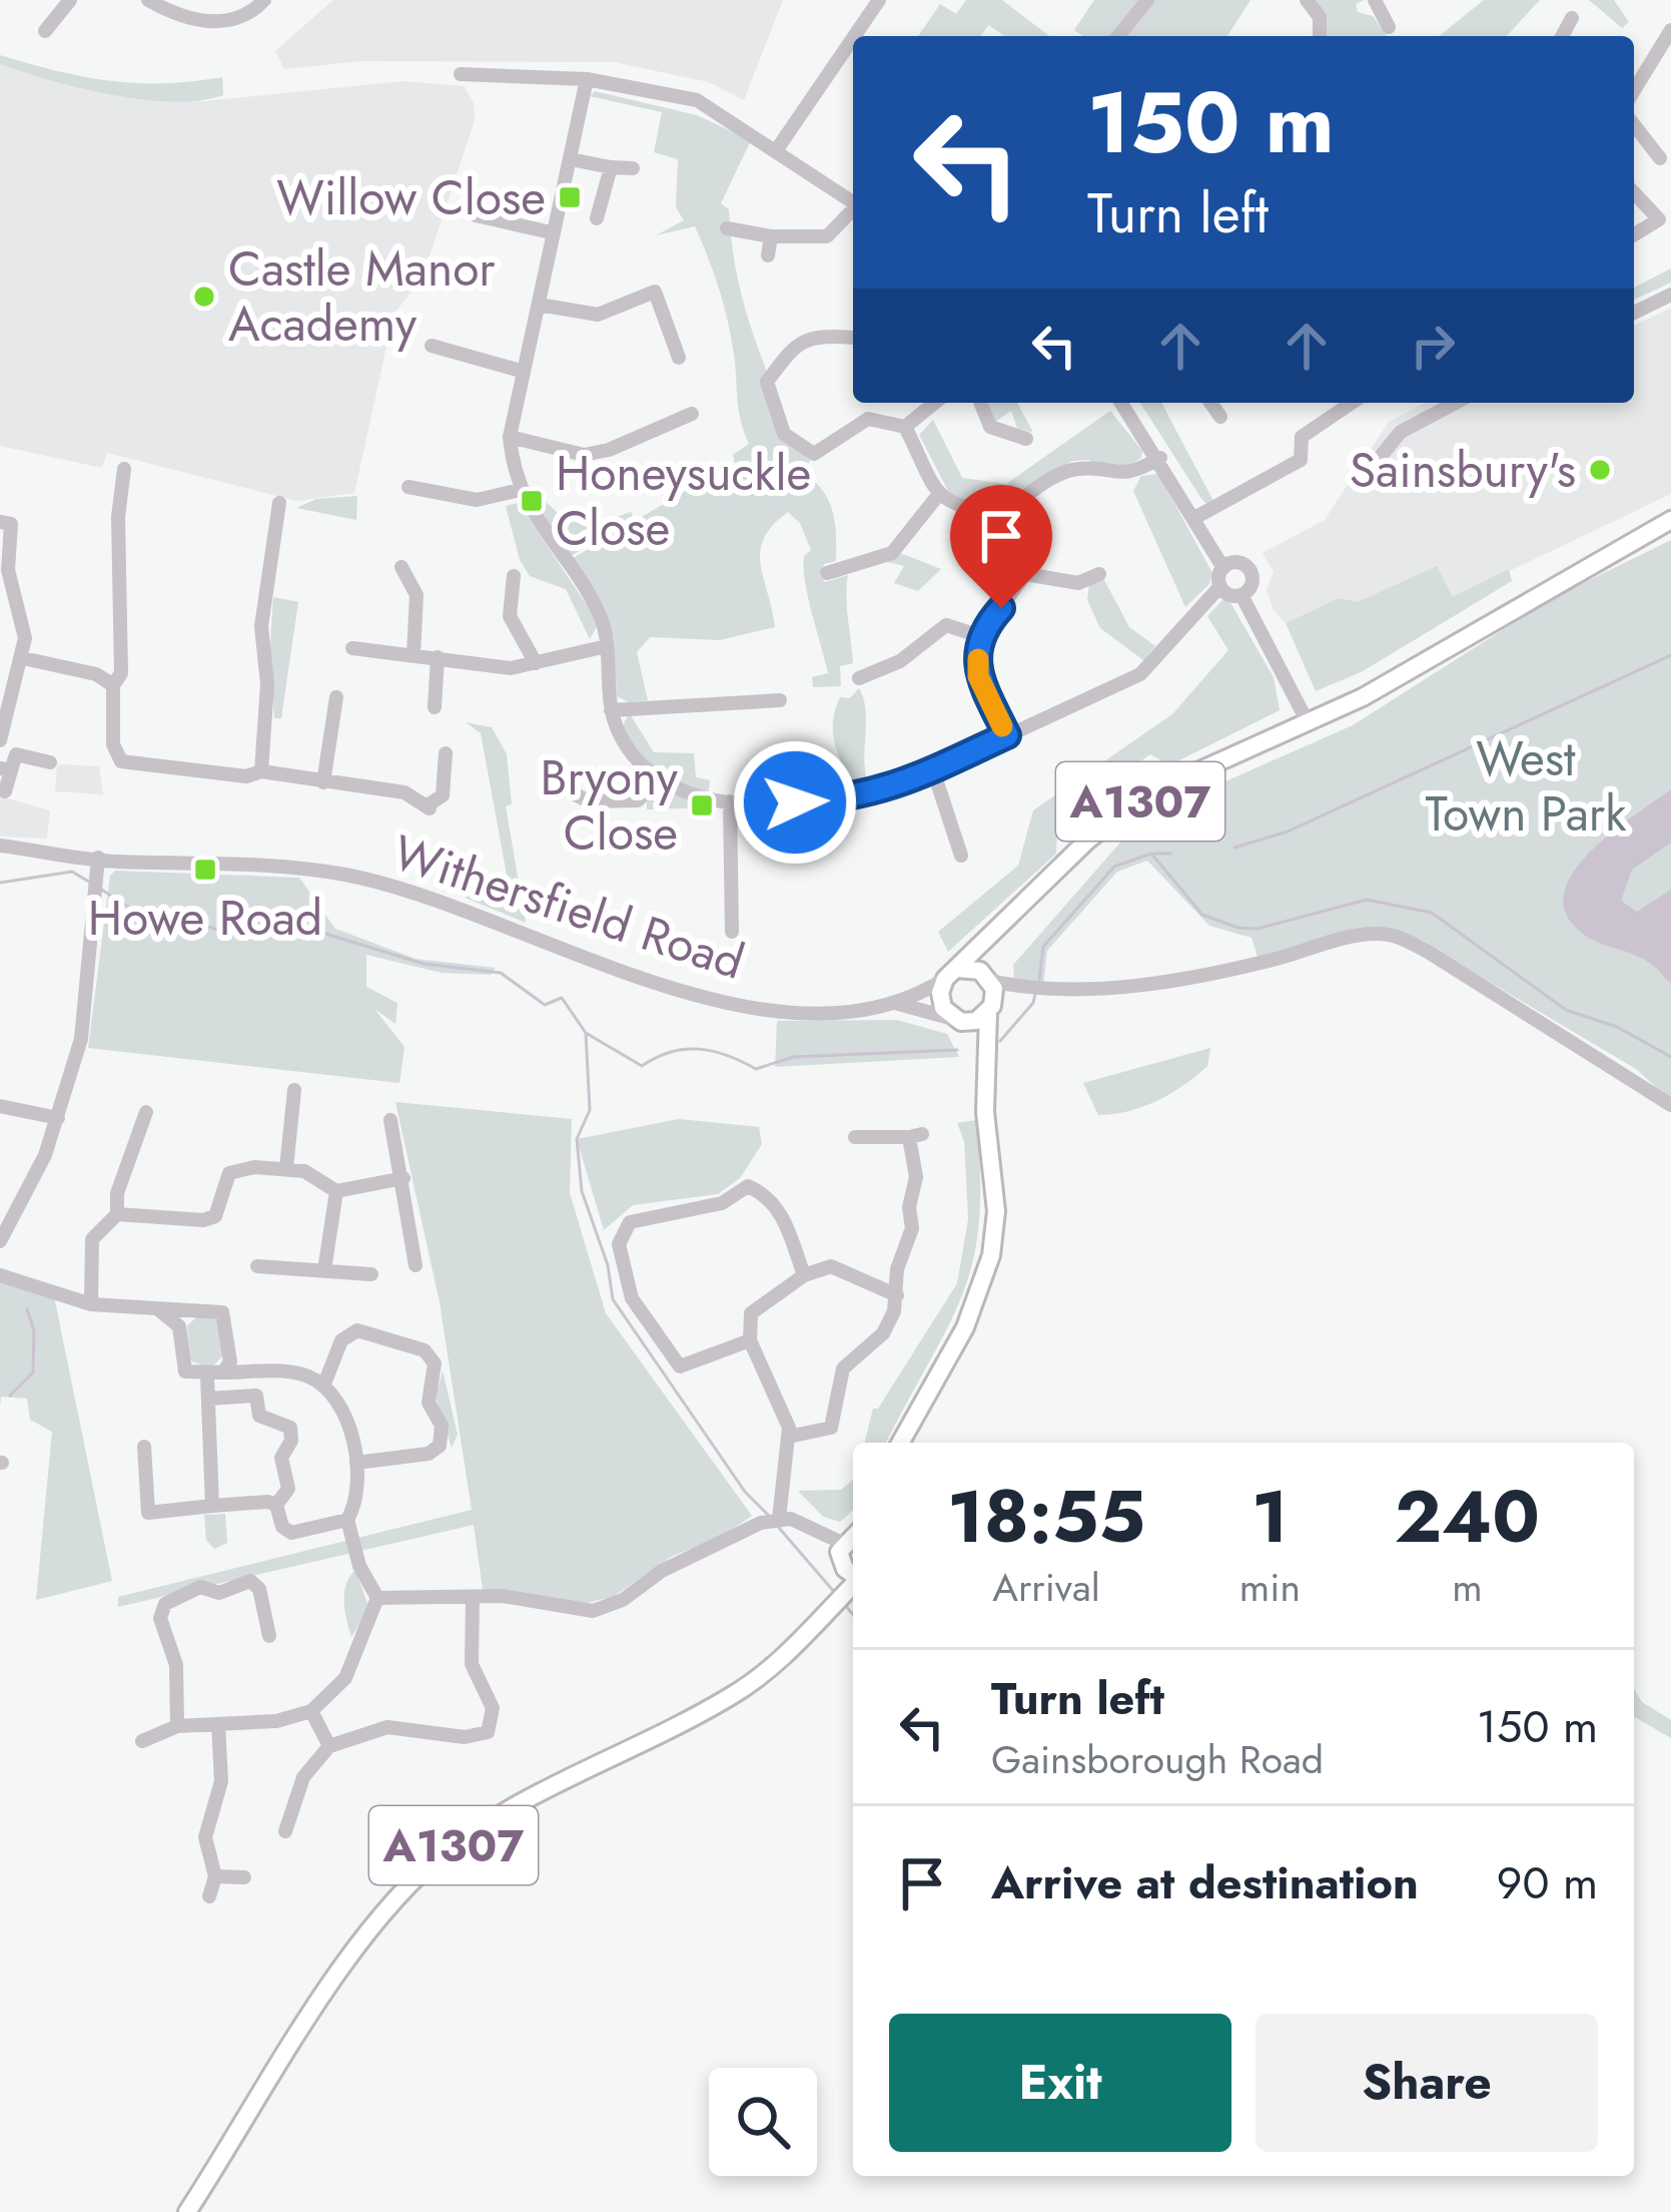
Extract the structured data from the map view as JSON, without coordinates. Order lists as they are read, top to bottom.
{
  "streets": {
    "main road": ["A1307"],
    "street": ["Withersfield Road"]
  },
  "crossings": [
    ["A1307", "Withersfield Road"]
  ],
  "parks": ["West Town Park"],
  "places": {
    "transit": [
      "Willow Close",
      "Honeysuckle Close",
      "Bryony Close",
      "Howe Road"
    ],
    "other": ["Castle Manor Academy", "Sainsbury's"]
  },
  "page": {
    "turn": ["150 m", "Turn left"],
    "eta": [
      "18:55",
      "Arrival",
      "1",
      "min",
      "240",
      "m"
    ],
    "list": [
      {
        "name": "Turn left",
        "note": "Gainsborough Road",
        "value": "150 m"
      },
      {
        "name": "Arrive at destination",
        "value": "90 m"
      }
    ],
    "buttons": ["Exit", "Share"]
  }
}
